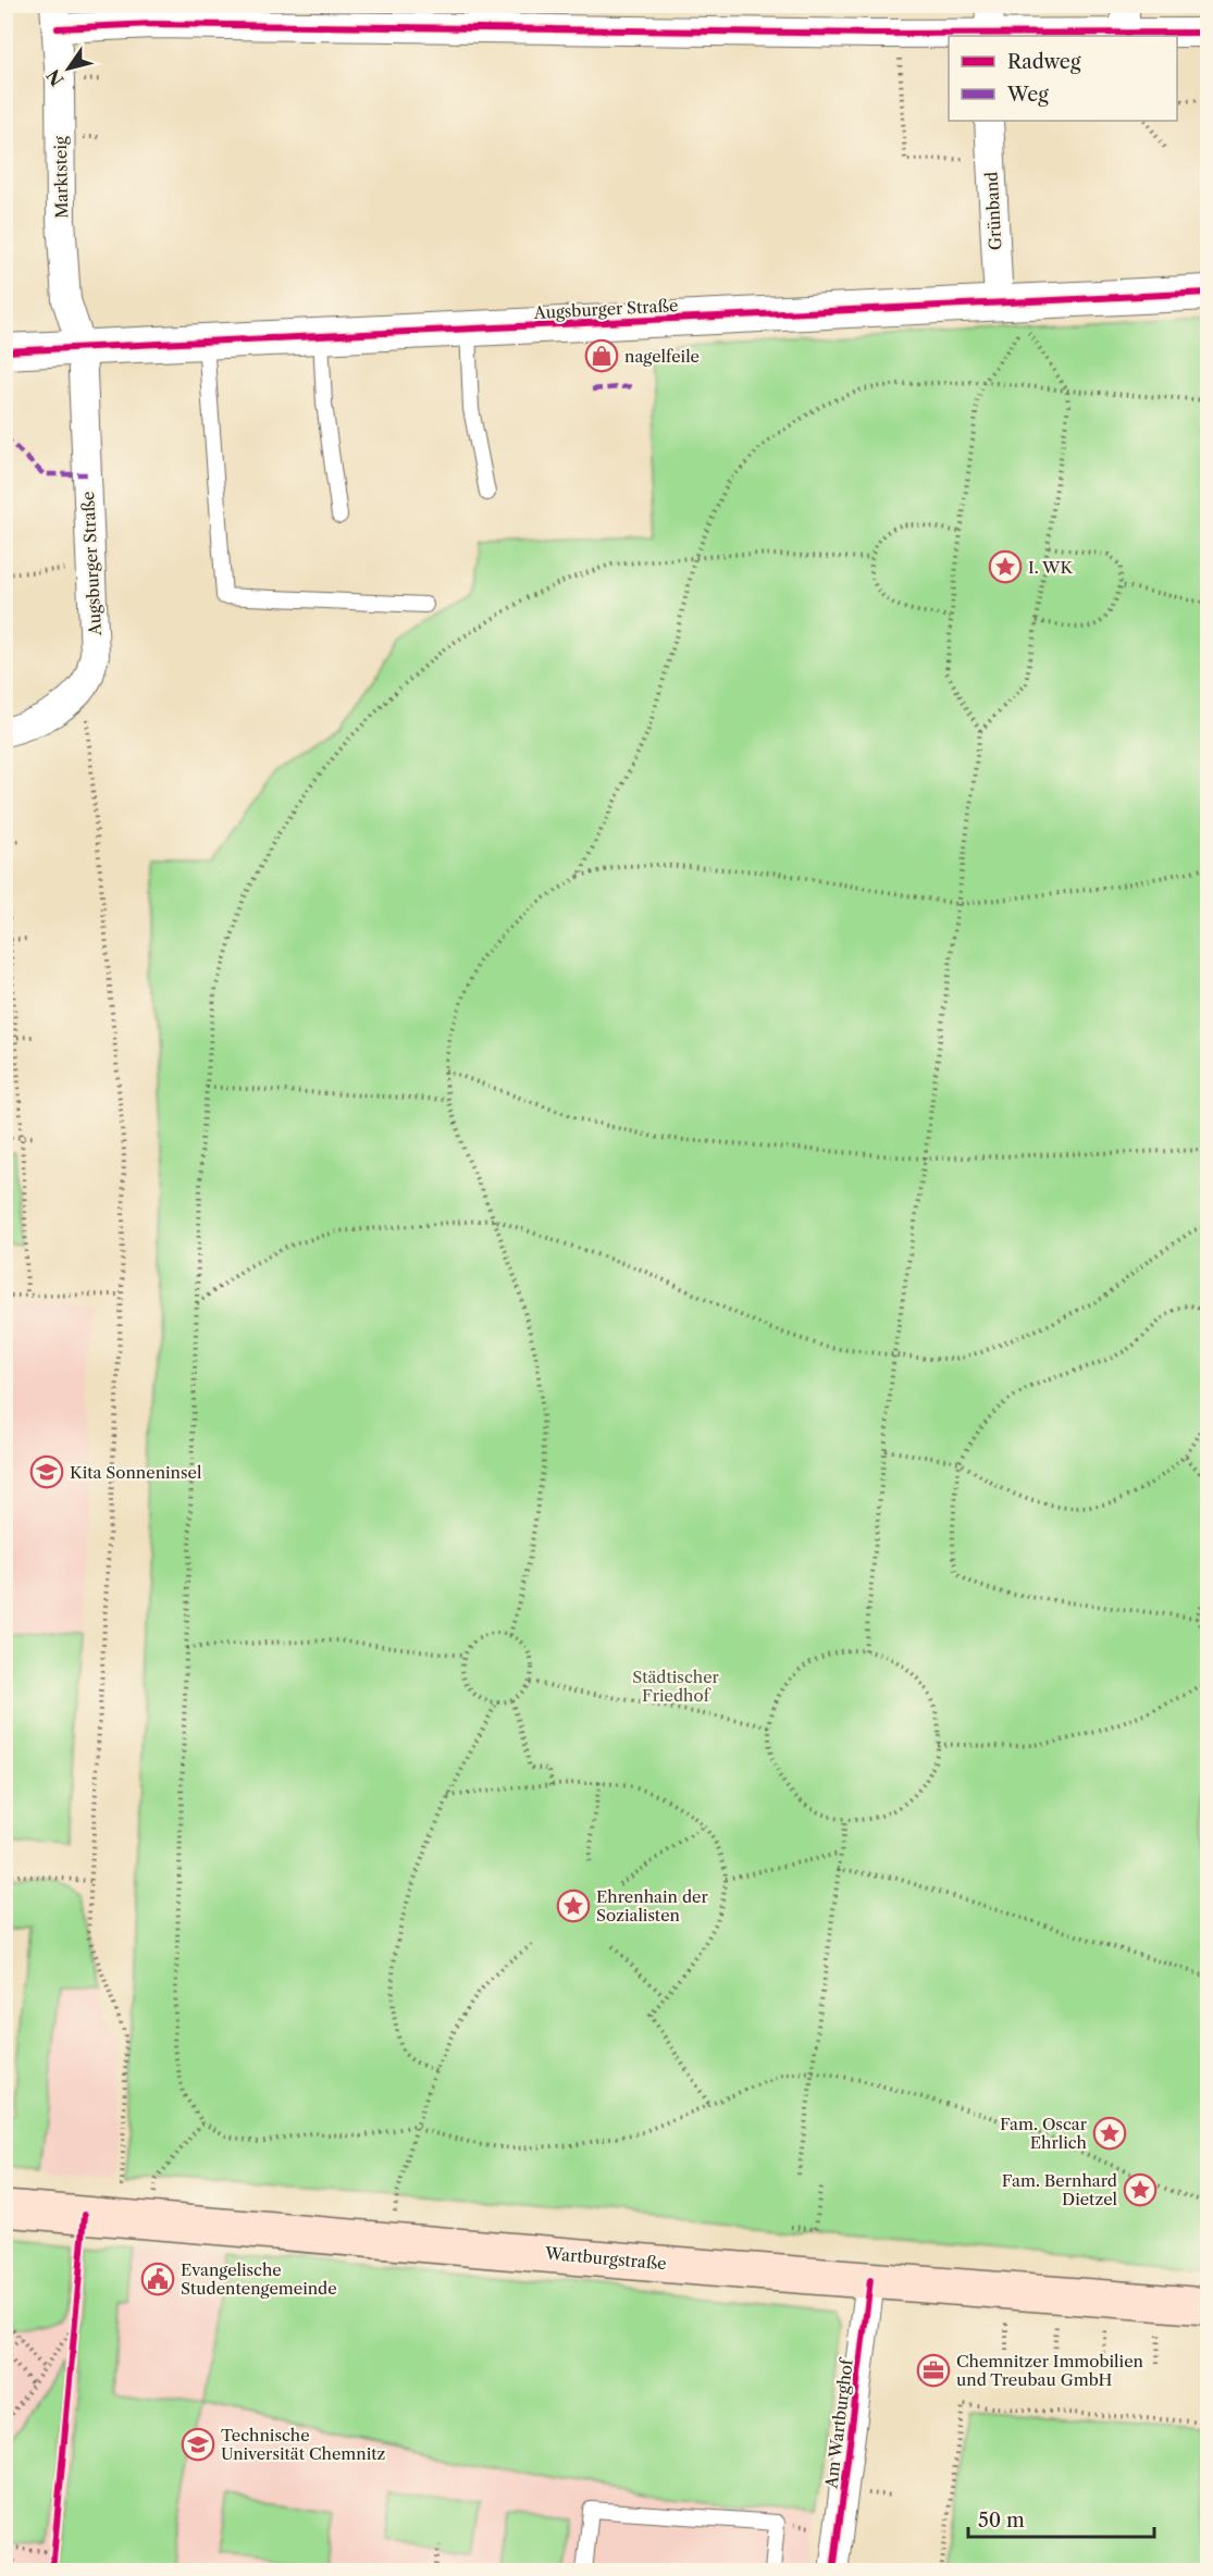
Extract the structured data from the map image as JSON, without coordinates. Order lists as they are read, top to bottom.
{
  "streets": {
    "main road": ["Wartburgstraße"],
    "street": [
      "Marktsteig",
      "Grünband",
      "Augsburger Straße",
      "Am Wartburghof"
    ]
  },
  "crossings": [
    ["Marktsteig", "Augsburger Straße"],
    ["Grünband", "Augsburger Straße"],
    ["Wartburgstraße", "Am Wartburghof"]
  ],
  "parks": ["Städtischer Friedhof"],
  "places": {
    "shop": ["nagelfeile"],
    "place": [
      "I. WK",
      "Ehrenhain der Sozialisten",
      "Fam. Oscar Ehrlich",
      "Fam. Bernhard Dietzel"
    ],
    "school or university": ["Kita Sonneninsel", "Technische Universität Chemnitz"],
    "public building": ["Evangelische Studentengemeinde"],
    "office": ["Chemnitzer Immobilien und Treubau GmbH"]
  },
  "legend": ["Radweg", "Weg"],
  "scale_bar": "50 m",
  "north": "bottom left"
}
